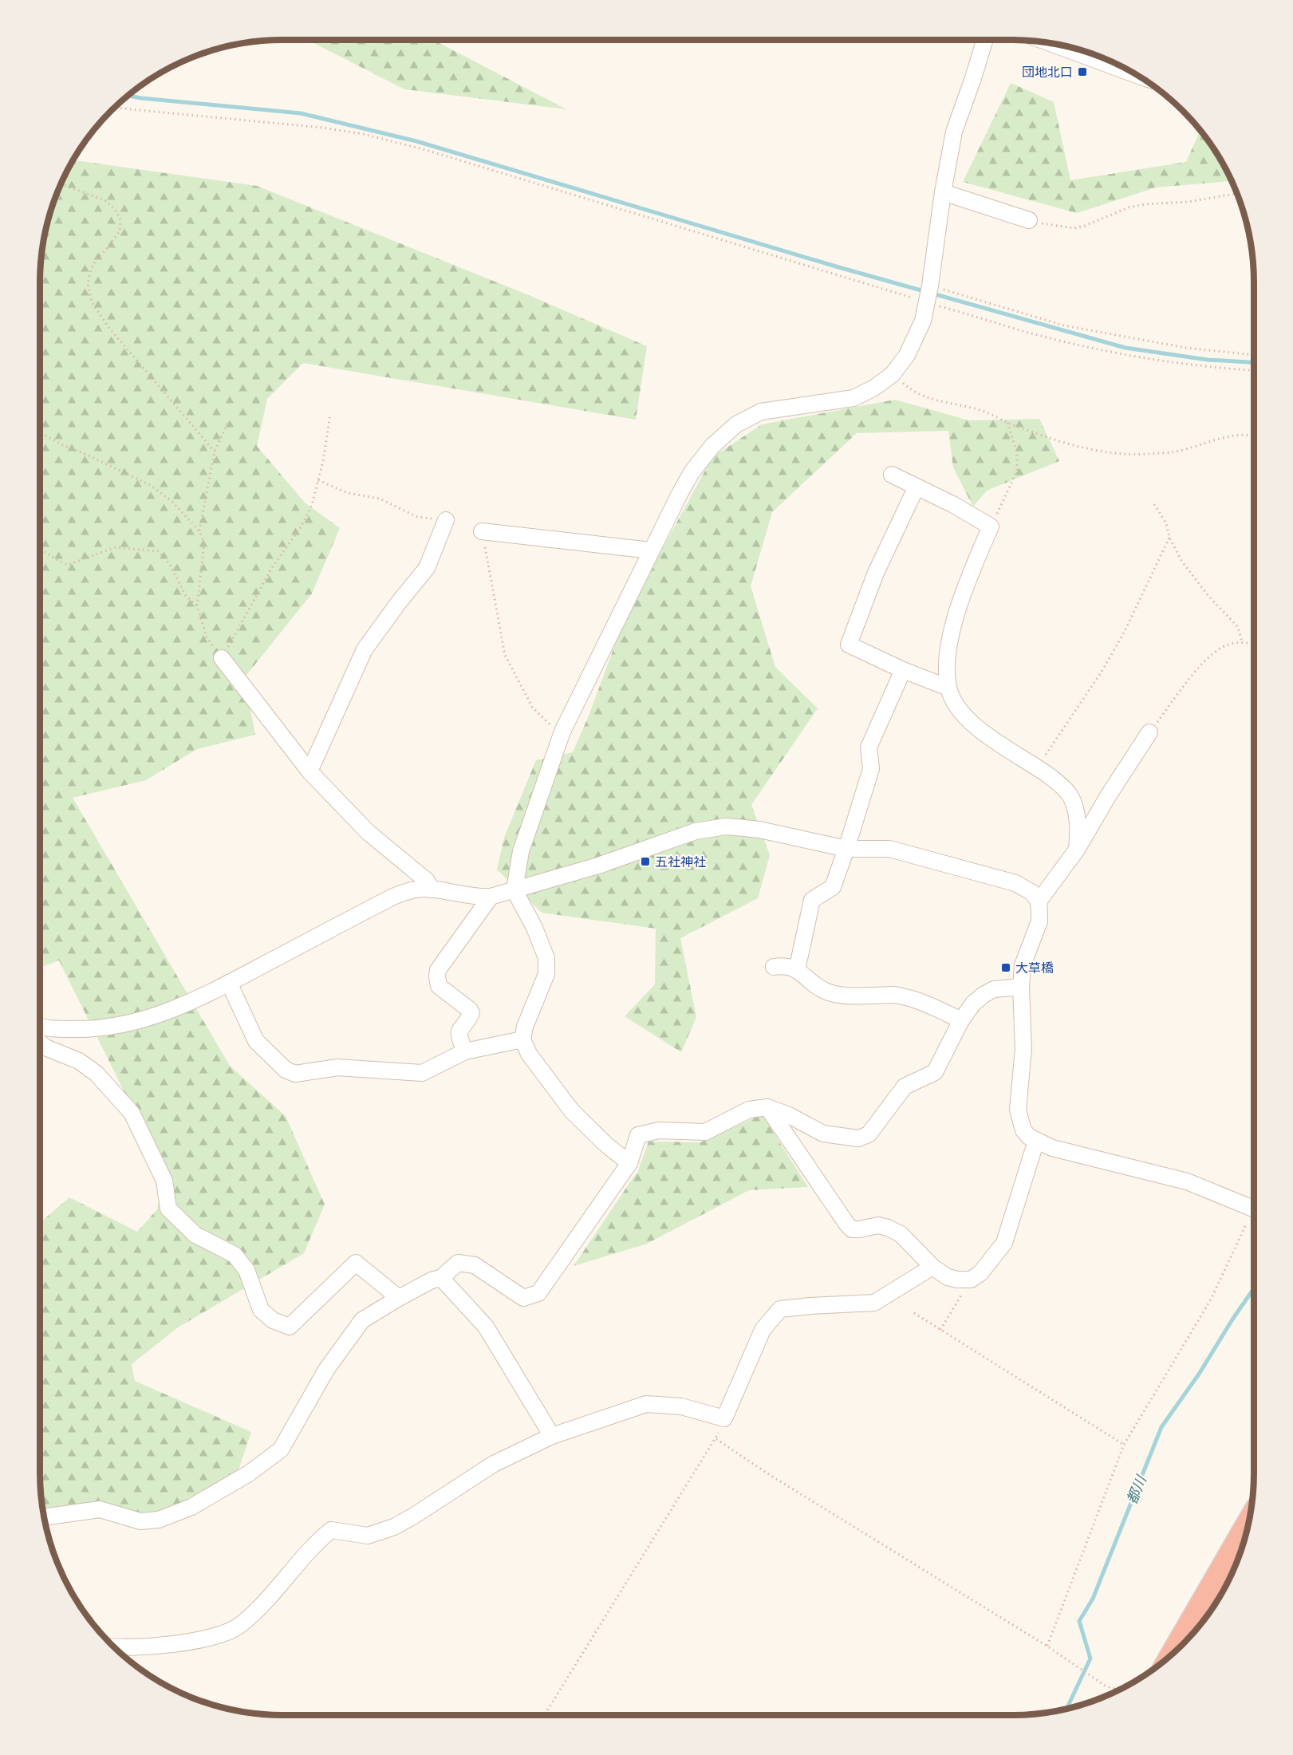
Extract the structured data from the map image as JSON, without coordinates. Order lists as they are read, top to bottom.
{
  "water": ["都川"],
  "places": {
    "transit": ["団地北口", "五社神社", "大草橋"]
  }
}
